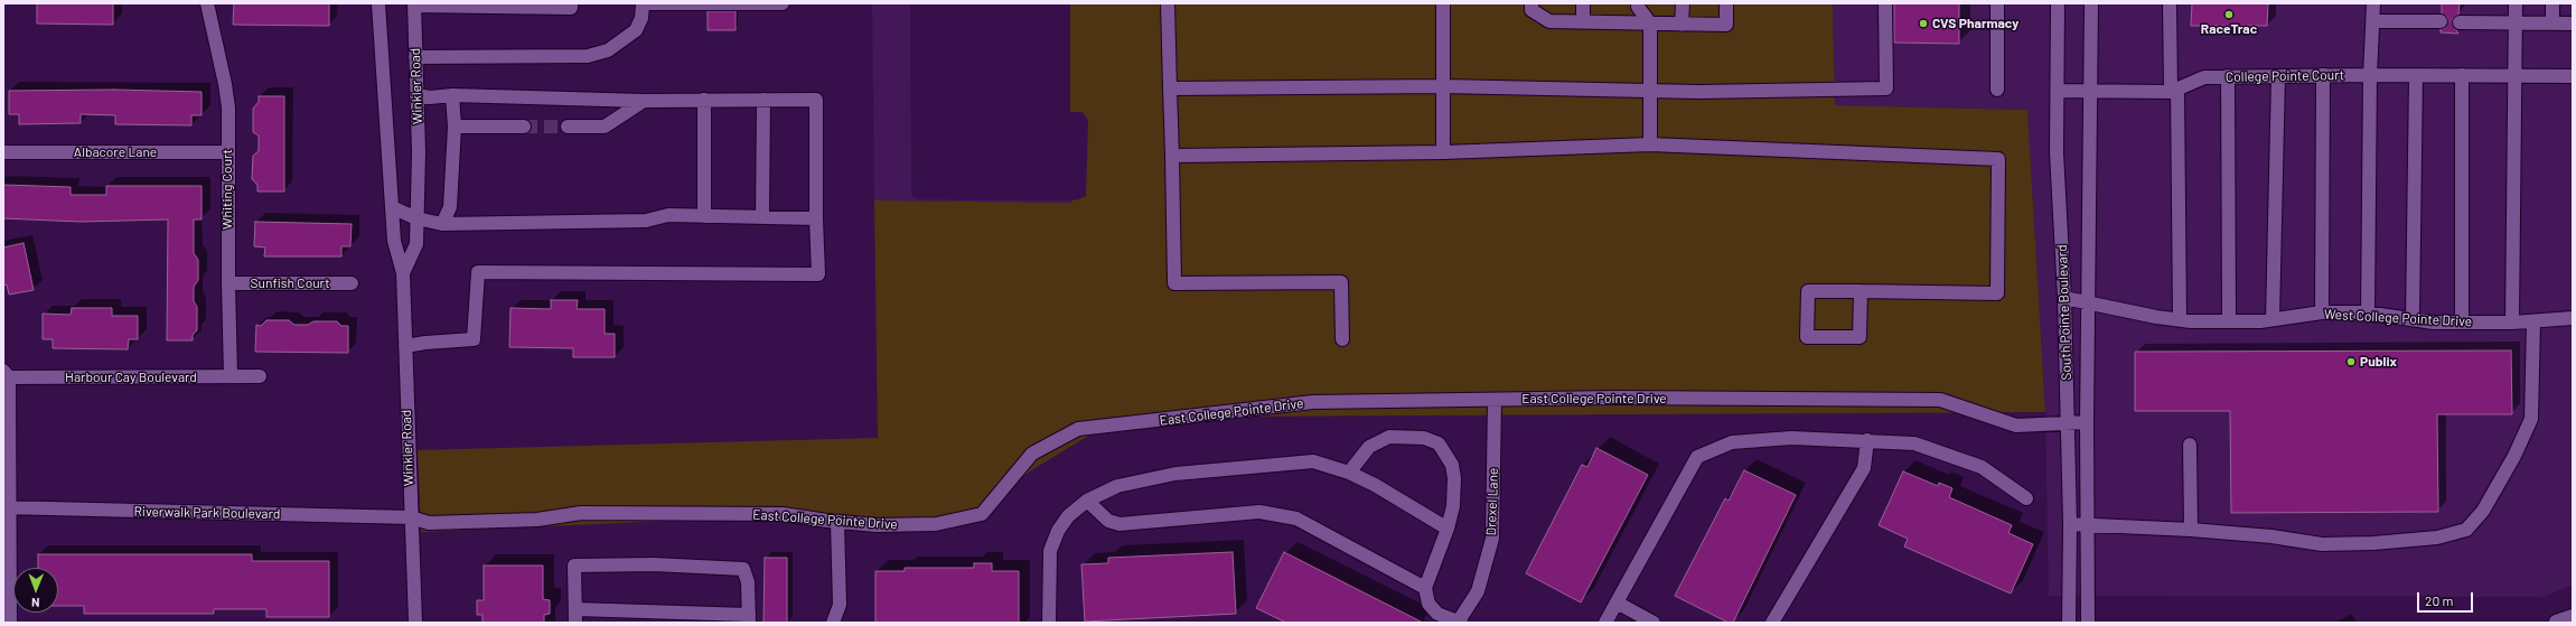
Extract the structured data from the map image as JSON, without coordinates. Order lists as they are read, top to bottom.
{
  "streets": {
    "street": [
      "College Pointe Court",
      "Winkler Road",
      "Albacore Lane",
      "Whiting Court",
      "Sunfish Court",
      "South Pointe Boulevard",
      "West College Pointe Drive",
      "Harbour Cay Boulevard",
      "East College Pointe Drive",
      "Drexel Lane",
      "Riverwalk Park Boulevard"
    ]
  },
  "crossings": [
    ["College Pointe Court", "South Pointe Boulevard"],
    ["Winkler Road", "East College Pointe Drive"],
    ["Winkler Road", "Riverwalk Park Boulevard"],
    ["Albacore Lane", "Whiting Court"],
    ["Whiting Court", "Sunfish Court"],
    ["Whiting Court", "Harbour Cay Boulevard"],
    ["South Pointe Boulevard", "West College Pointe Drive"],
    ["South Pointe Boulevard", "East College Pointe Drive"],
    ["East College Pointe Drive", "Drexel Lane"],
    ["East College Pointe Drive", "Riverwalk Park Boulevard"]
  ],
  "places": ["RaceTrac", "CVS Pharmacy", "Publix"],
  "scale_bar": "20 m",
  "north": "bottom"
}
